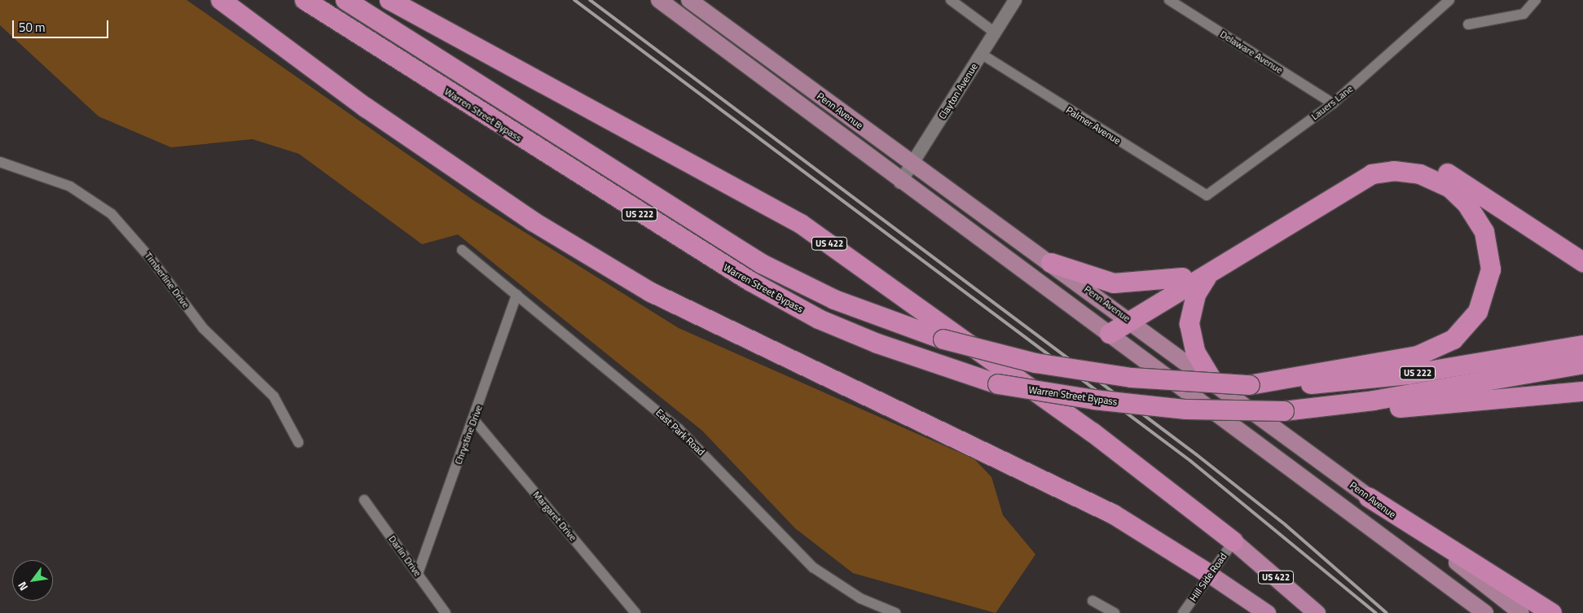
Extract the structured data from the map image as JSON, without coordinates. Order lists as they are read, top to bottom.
{
  "streets": {
    "highway": ["Warren Street Bypass", "US 222", "US 422"],
    "main road": ["Penn Avenue"],
    "street": [
      "Delaware Avenue",
      "Clayton Avenue",
      "Lauers Lane",
      "Palmer Avenue",
      "Timberline Drive",
      "East Park Road",
      "Chrystine Drive",
      "Margaret Drive",
      "Darlin Drive",
      "Hill Side Road"
    ]
  },
  "crossings": [
    ["Delaware Avenue", "Lauers Lane"],
    ["Clayton Avenue", "Penn Avenue"],
    ["Clayton Avenue", "Palmer Avenue"],
    ["Lauers Lane", "Palmer Avenue"],
    ["Warren Street Bypass", "US 222"],
    ["US 422", "Hill Side Road"],
    ["East Park Road", "Chrystine Drive"],
    ["Chrystine Drive", "Margaret Drive"],
    ["Chrystine Drive", "Darlin Drive"]
  ],
  "scale_bar": "50 m",
  "north": "bottom left"
}
